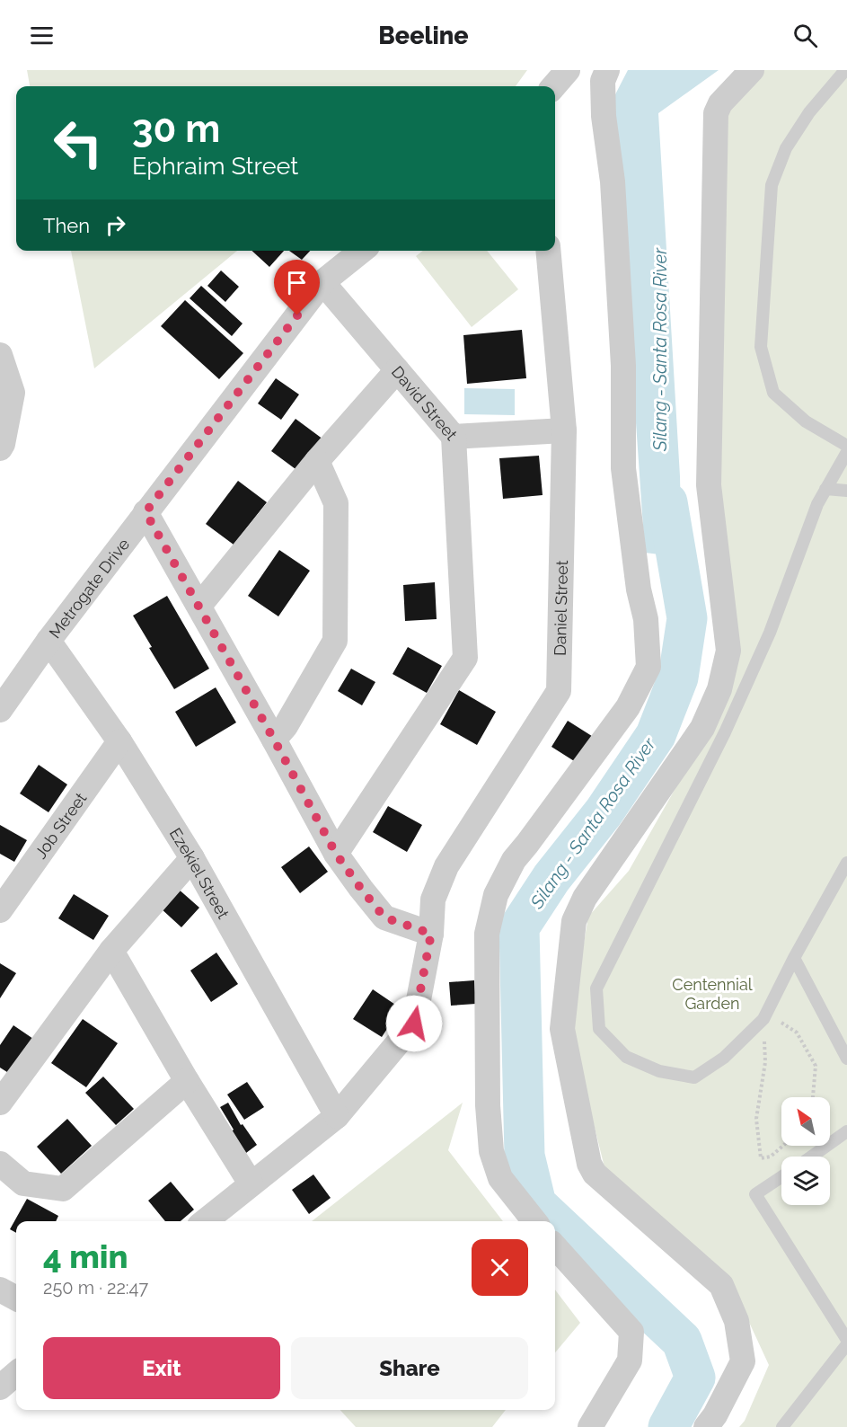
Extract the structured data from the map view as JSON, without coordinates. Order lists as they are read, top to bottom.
{
  "streets": {
    "street": [
      "David Street",
      "Metrogate Drive",
      "Daniel Street",
      "Job Street",
      "Ezekiel Street"
    ]
  },
  "crossings": [
    ["David Street", "Metrogate Drive"],
    ["David Street", "Daniel Street"],
    ["Metrogate Drive", "Ezekiel Street"],
    ["Daniel Street", "Ezekiel Street"],
    ["Job Street", "Ezekiel Street"]
  ],
  "water": ["Silang - Santa Rosa River"],
  "parks": ["Centennial Garden"],
  "north": "top left",
  "page": {
    "header": "Beeline",
    "turn": ["30 m", "Ephraim Street"],
    "then": "Then",
    "heading": ["4 min", "250 m · 22:47"],
    "buttons": ["Exit", "Share"]
  }
}
